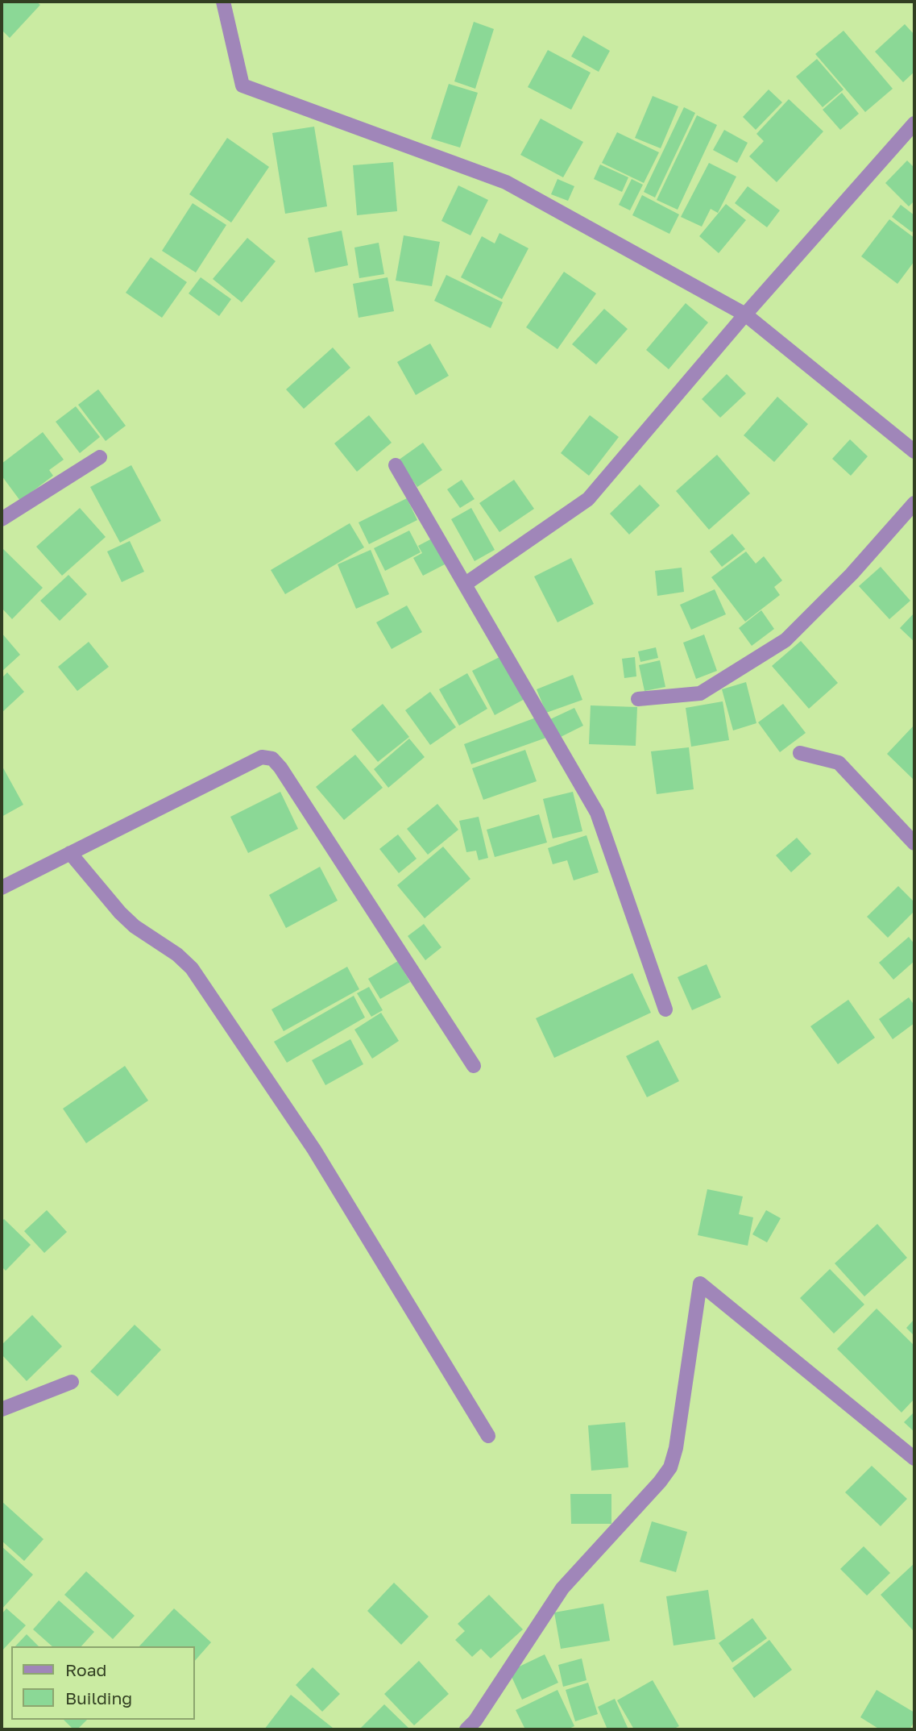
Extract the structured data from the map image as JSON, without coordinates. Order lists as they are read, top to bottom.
{
  "legend": ["Road", "Building"]
}
